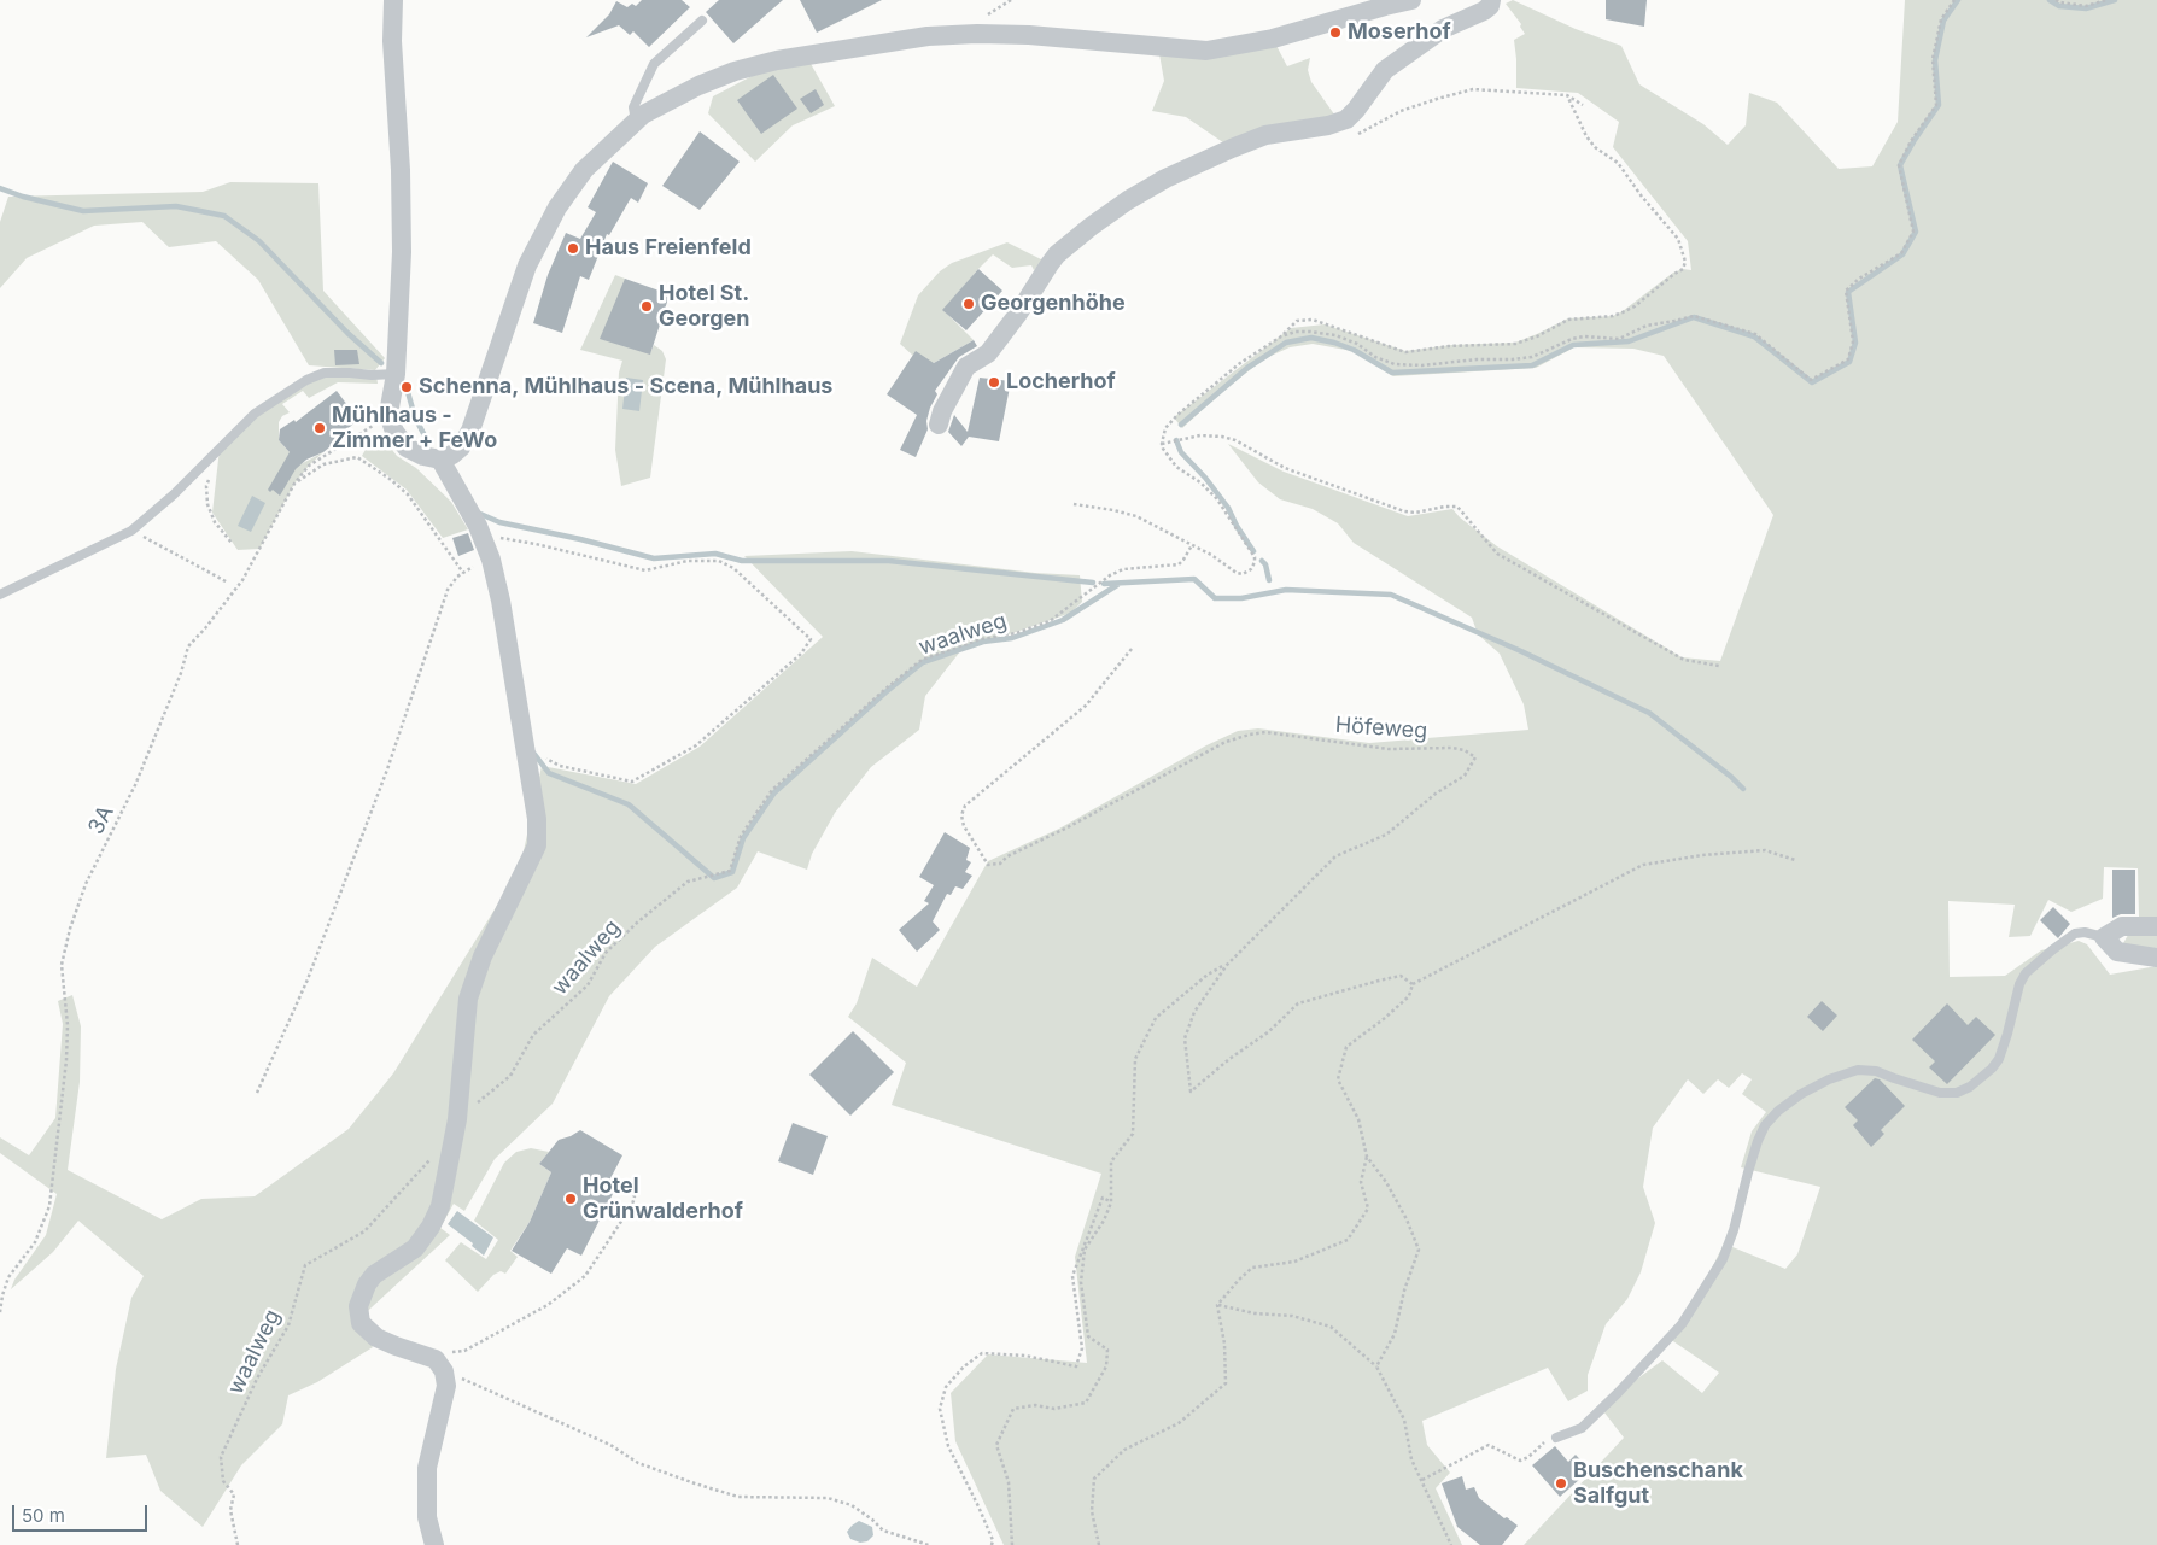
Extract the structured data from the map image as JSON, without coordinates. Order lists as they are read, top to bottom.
{
  "streets": {
    "path": ["waalweg", "Höfeweg", "3A"]
  },
  "places": [
    "Moserhof",
    "Haus Freienfeld",
    "Georgenhöhe",
    "Hotel St. Georgen",
    "Locherhof",
    "Schenna, Mühlhaus - Scena, Mühlhaus",
    "Mühlhaus - Zimmer + FeWo",
    "Hotel Grünwalderhof",
    "Buschenschank Salfgut"
  ],
  "scale_bar": "50 m"
}
